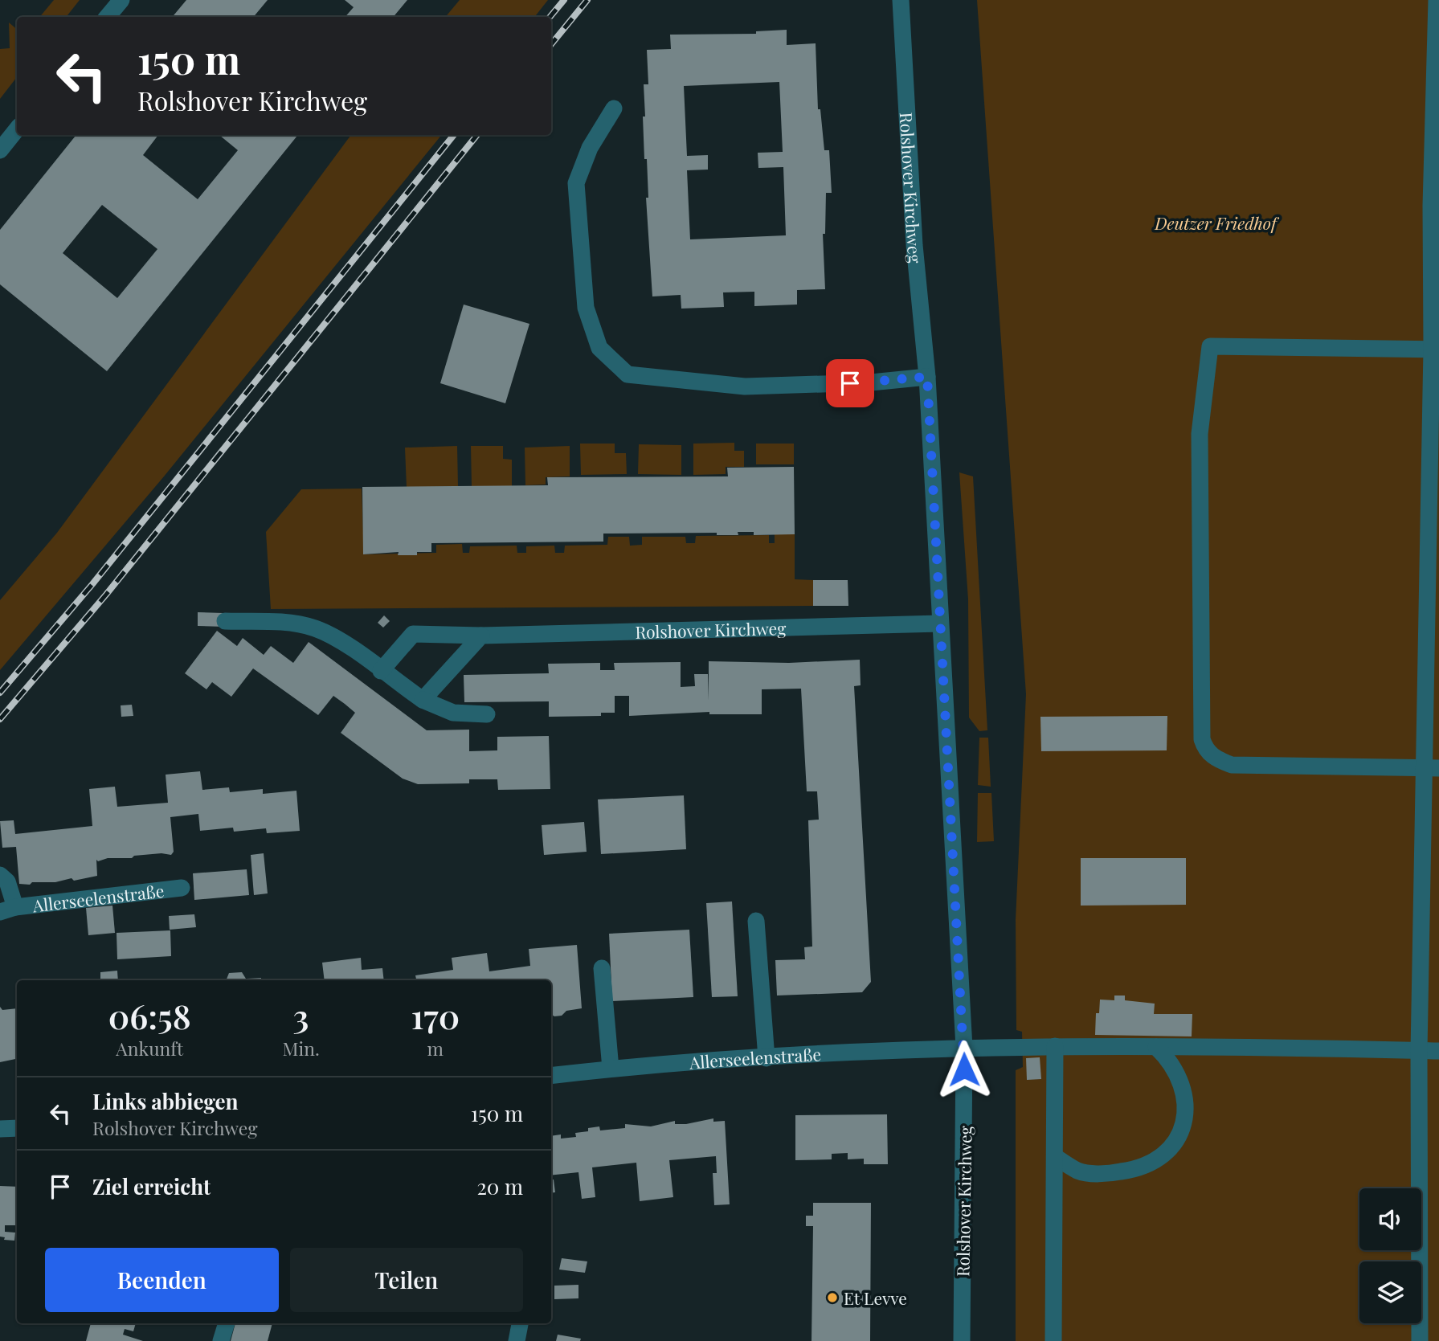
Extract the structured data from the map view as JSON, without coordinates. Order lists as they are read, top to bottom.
{
  "streets": {
    "street": ["Rolshover Kirchweg", "Allerseelenstraße"]
  },
  "crossings": [
    ["Rolshover Kirchweg", "Allerseelenstraße"]
  ],
  "parks": ["Deutzer Friedhof"],
  "places": ["Et Levve"],
  "page": {
    "turn": ["150 m", "Rolshover Kirchweg"],
    "eta": [
      "06:58",
      "Ankunft",
      "3",
      "Min.",
      "170",
      "m"
    ],
    "list": [
      {
        "name": "Links abbiegen",
        "note": "Rolshover Kirchweg",
        "value": "150 m"
      },
      {
        "name": "Ziel erreicht",
        "value": "20 m"
      }
    ],
    "buttons": ["Beenden", "Teilen"]
  }
}
